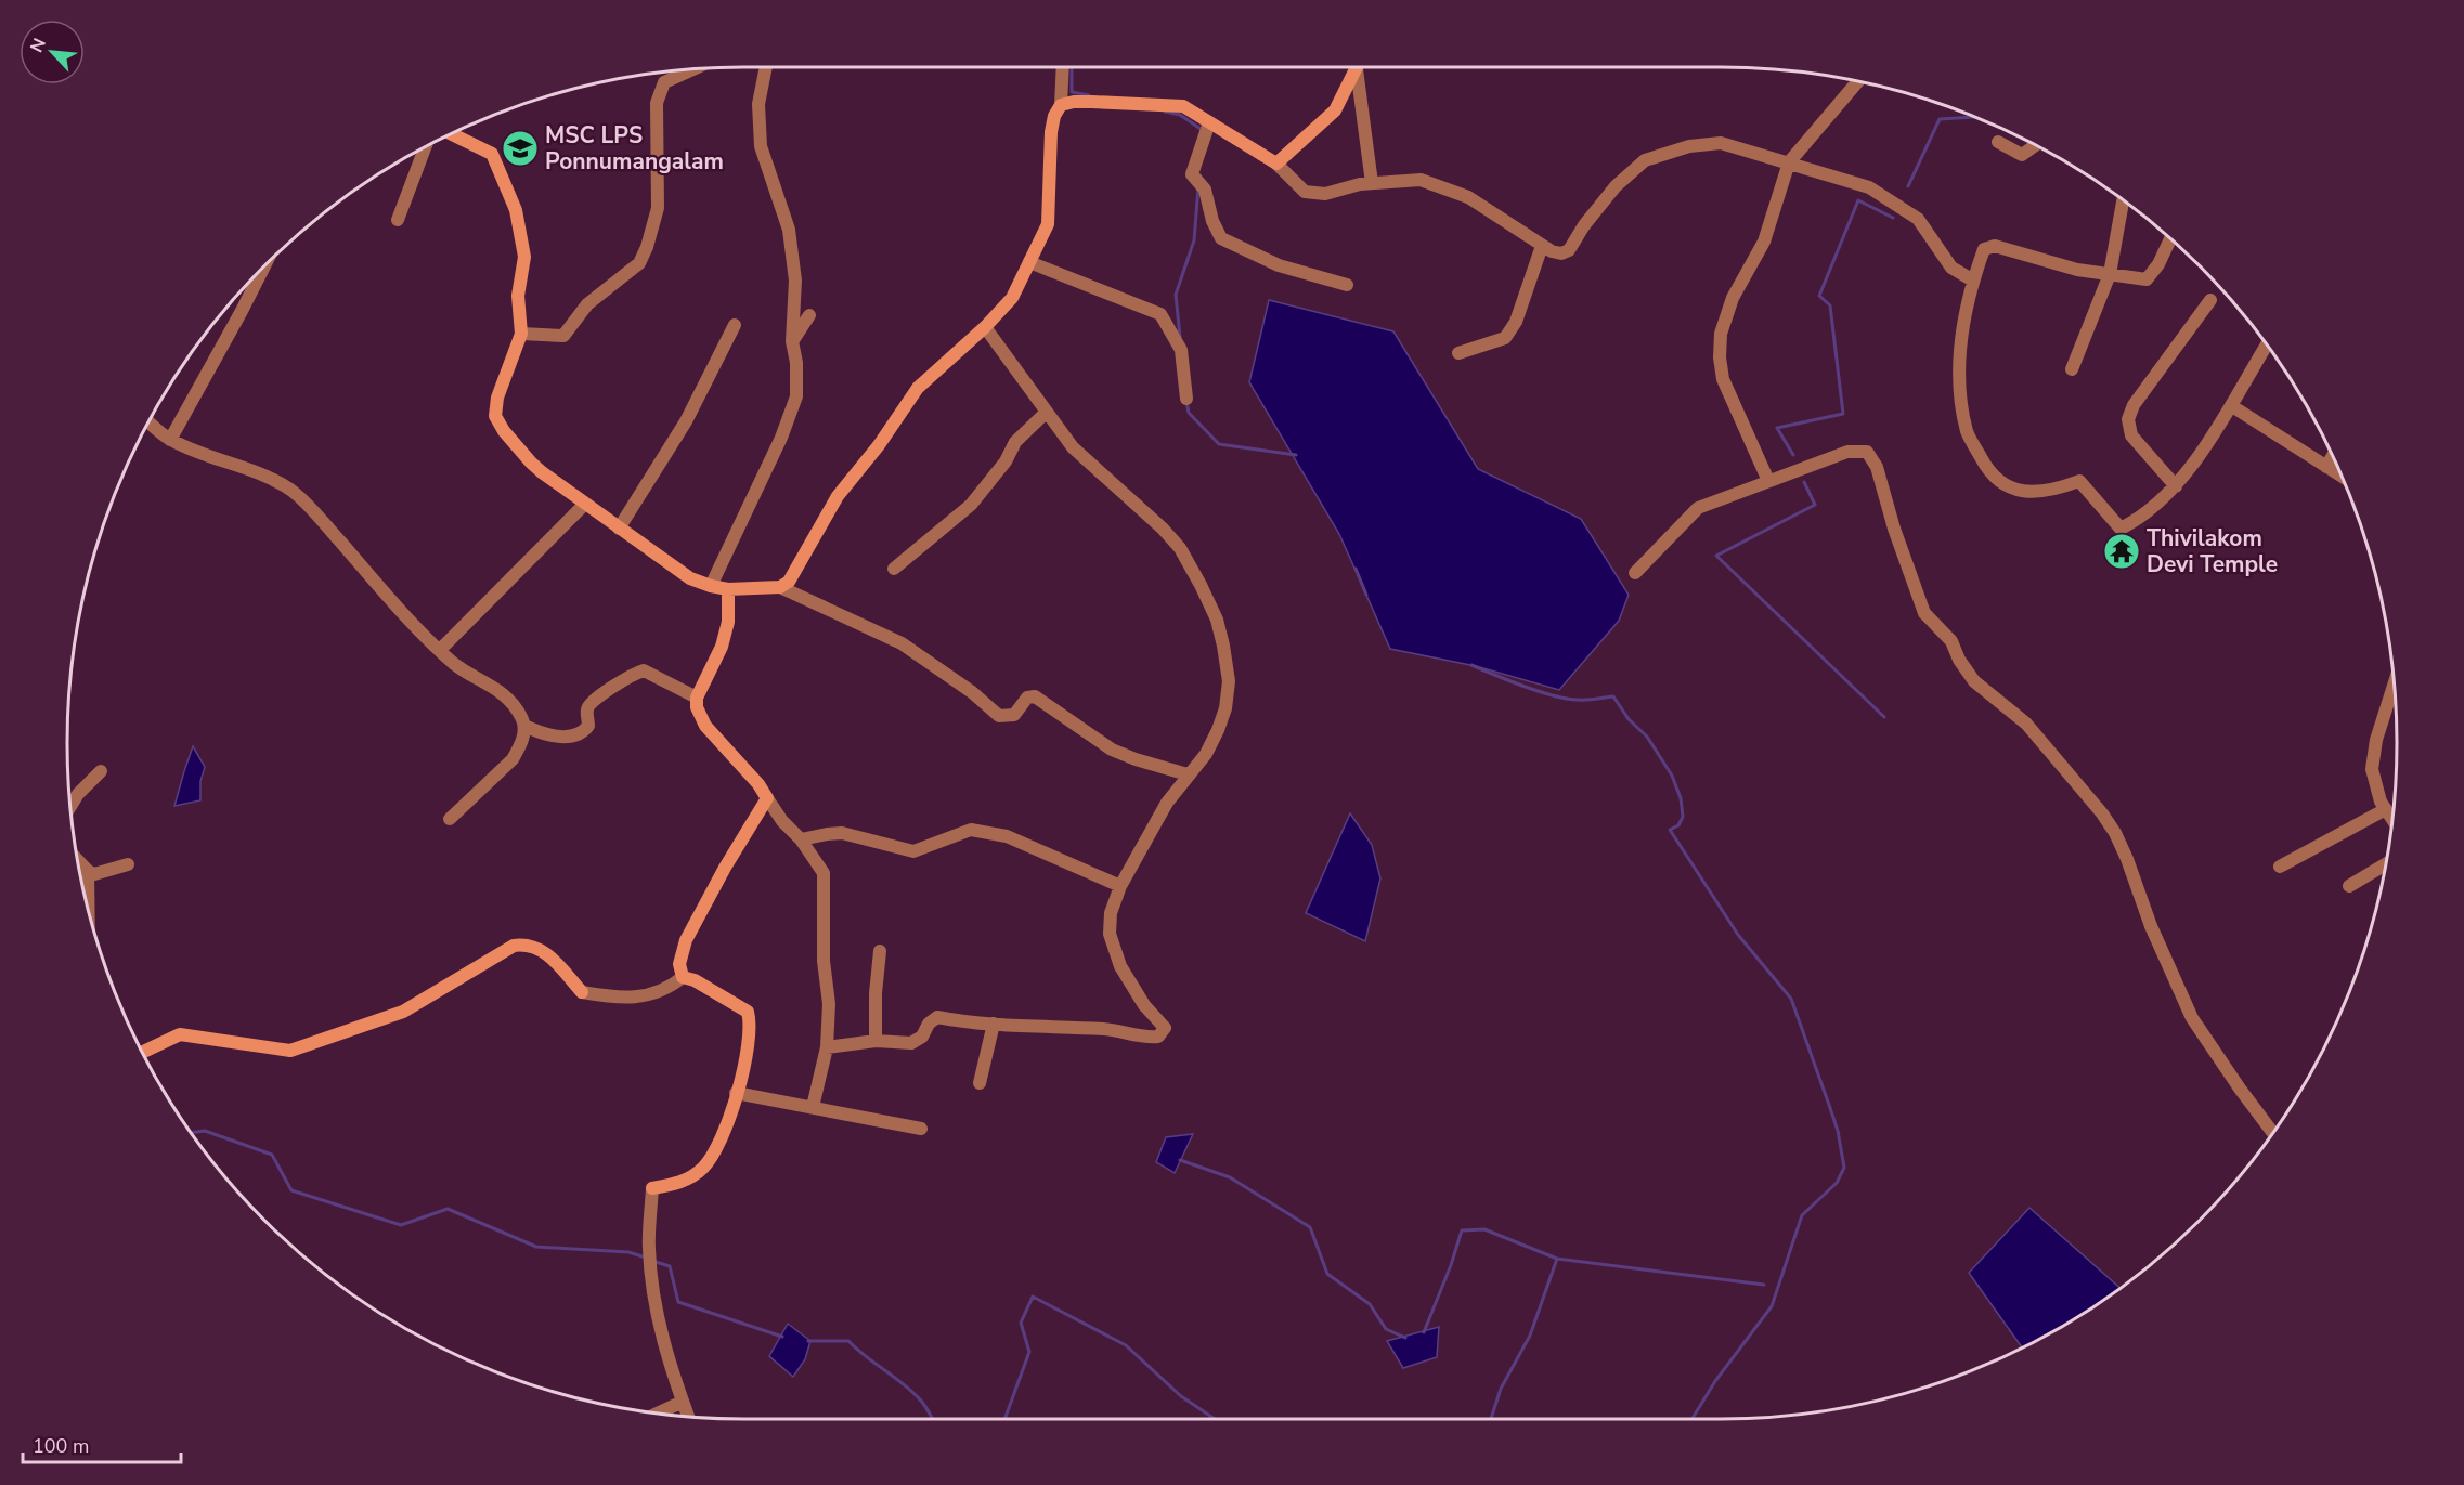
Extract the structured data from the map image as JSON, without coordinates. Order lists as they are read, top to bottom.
{
  "places": {
    "school or university": ["MSC LPS Ponnumangalam"],
    "temple": ["Thivilakom Devi Temple"]
  },
  "scale_bar": "100 m",
  "north": "top left"
}
